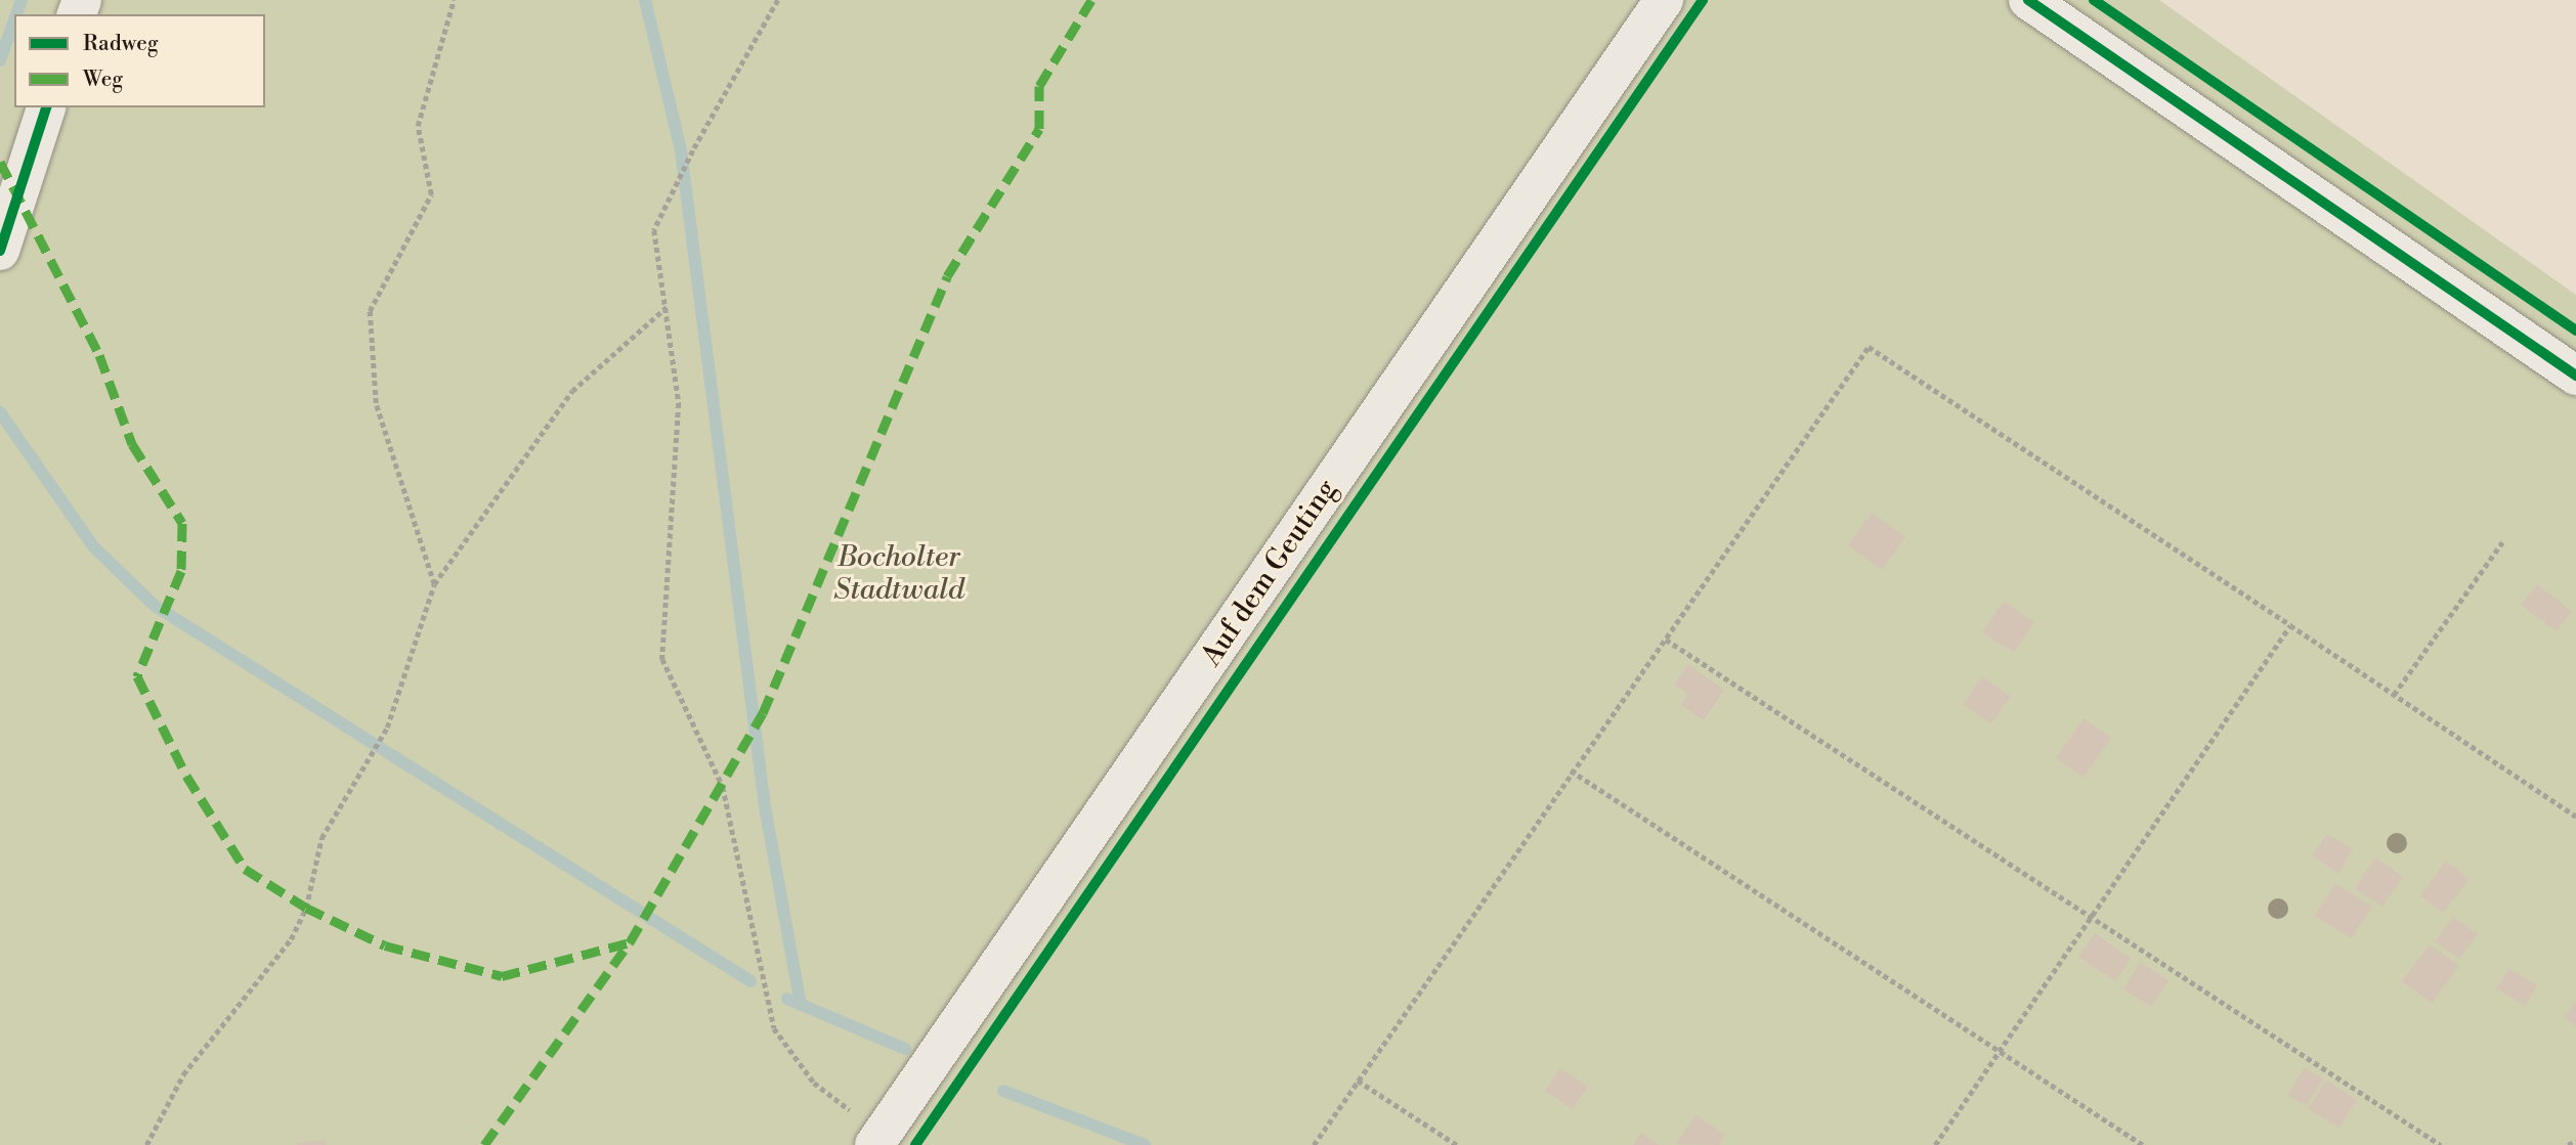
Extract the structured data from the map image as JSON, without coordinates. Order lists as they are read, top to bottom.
{
  "streets": {
    "street": ["Auf dem Geuting"]
  },
  "parks": ["Bocholter Stadtwald"],
  "legend": ["Radweg", "Weg"]
}
